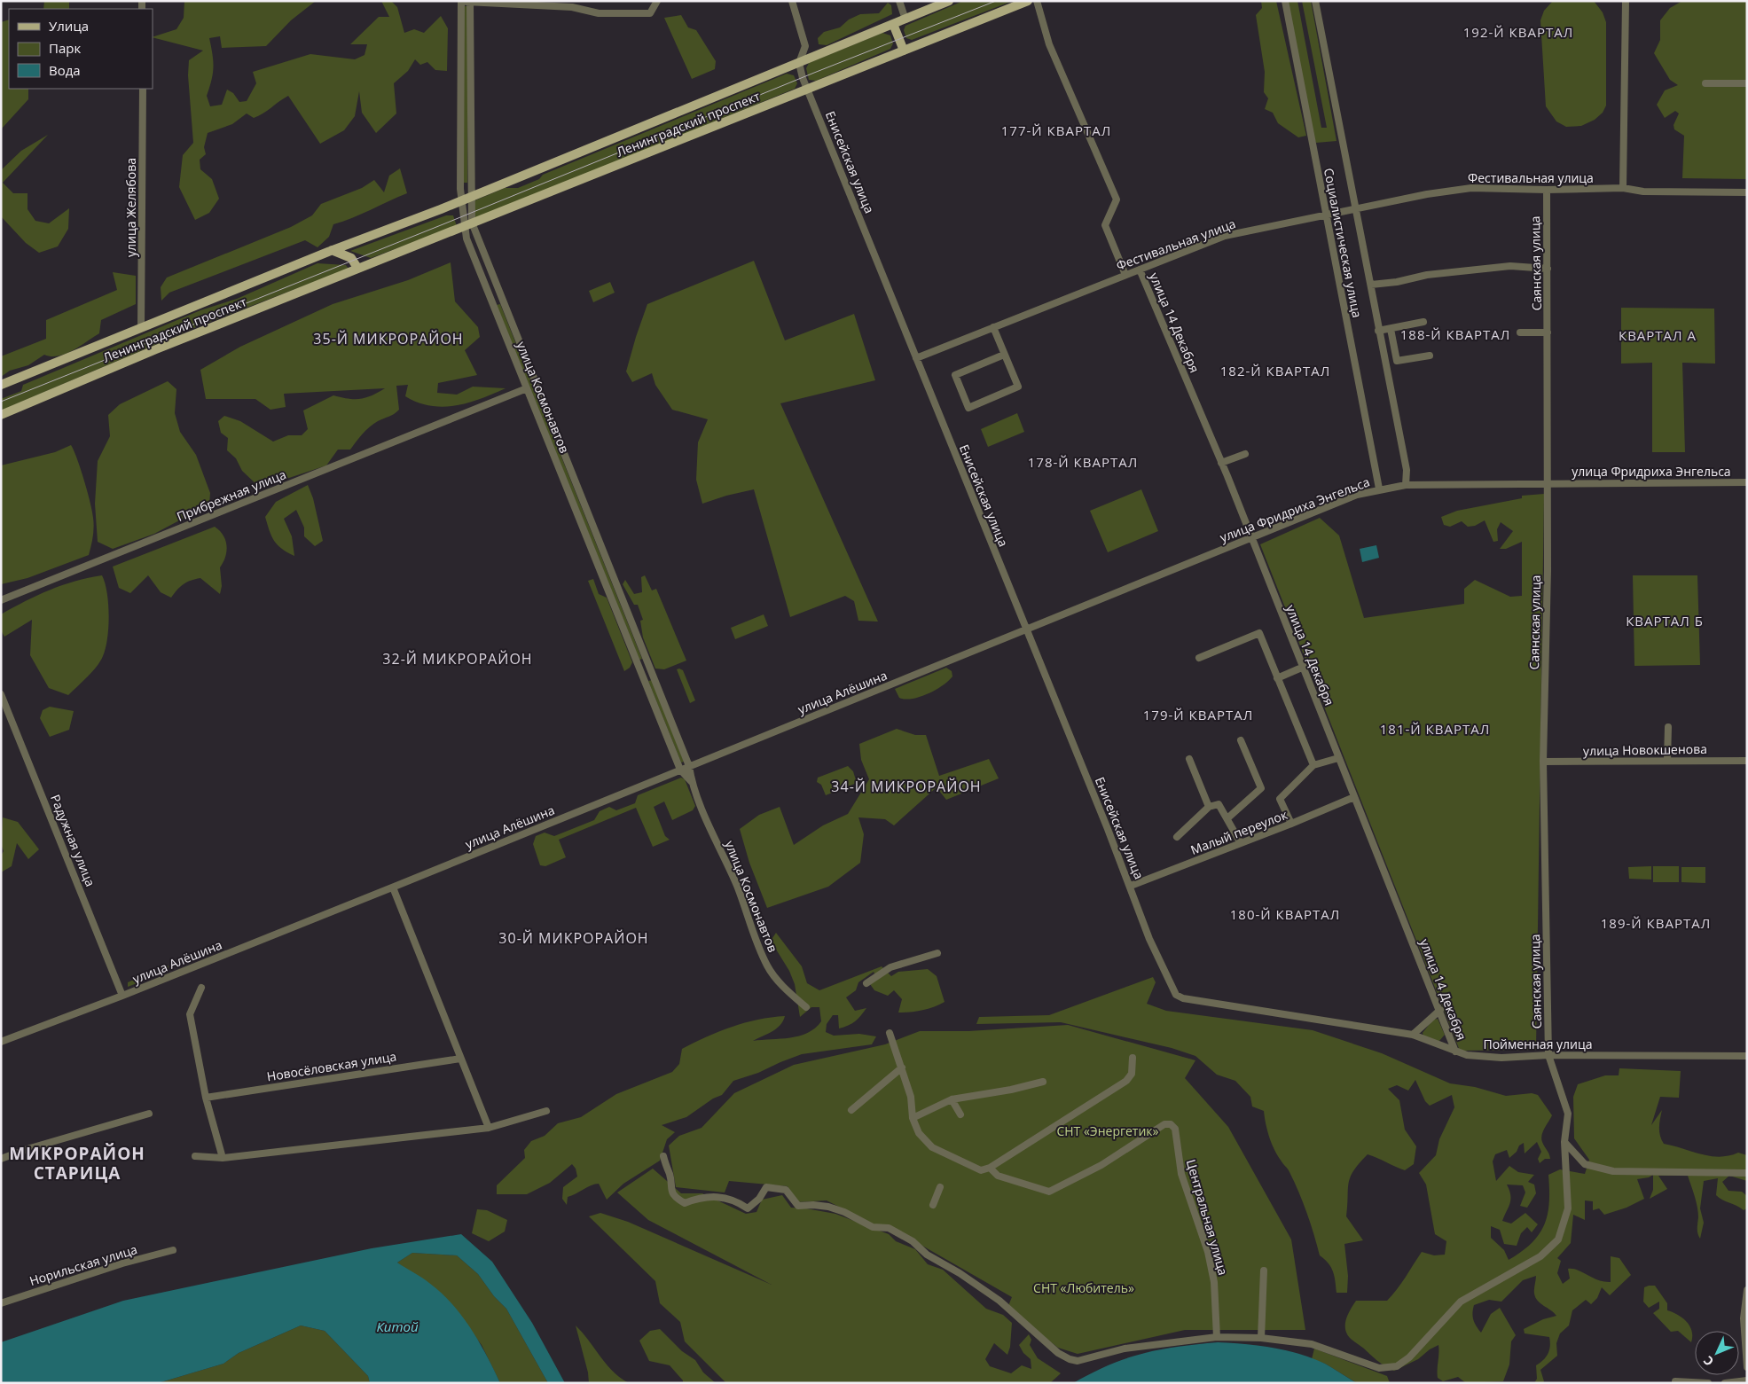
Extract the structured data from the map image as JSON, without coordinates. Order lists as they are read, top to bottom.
{
  "streets": {
    "main road": ["Ленинградский проспект"],
    "street": [
      "Енисейская улица",
      "Фестивальная улица",
      "улица Желябова",
      "Социалистическая улица",
      "Саянская улица",
      "улица 14 Декабря",
      "улица Космонавтов",
      "улица Фридриха Энгельса",
      "Прибрежная улица",
      "улица Алёшина",
      "улица Новокшенова",
      "Малый переулок",
      "Радужная улица",
      "Пойменная улица",
      "Новосёловская улица",
      "Центральная улица",
      "Норильская улица"
    ]
  },
  "crossings": [
    ["Ленинградский проспект", "Енисейская улица"],
    ["Ленинградский проспект", "улица Желябова"],
    ["Ленинградский проспект", "улица Космонавтов"],
    ["Енисейская улица", "Фестивальная улица"],
    ["Енисейская улица", "улица Фридриха Энгельса"],
    ["Енисейская улица", "улица Алёшина"],
    ["Енисейская улица", "Малый переулок"],
    ["Енисейская улица", "Пойменная улица"],
    ["Фестивальная улица", "Социалистическая улица"],
    ["Фестивальная улица", "Саянская улица"],
    ["Фестивальная улица", "улица 14 Декабря"],
    ["Социалистическая улица", "улица Фридриха Энгельса"],
    ["Саянская улица", "улица Фридриха Энгельса"],
    ["Саянская улица", "улица Новокшенова"],
    ["Саянская улица", "Пойменная улица"],
    ["Саянская улица", "Центральная улица"],
    ["улица 14 Декабря", "улица Фридриха Энгельса"],
    ["улица 14 Декабря", "Малый переулок"],
    ["улица 14 Декабря", "Пойменная улица"],
    ["улица Космонавтов", "Прибрежная улица"],
    ["улица Космонавтов", "улица Алёшина"],
    ["улица Фридриха Энгельса", "улица Алёшина"],
    ["улица Алёшина", "Радужная улица"]
  ],
  "districts": [
    "192-Й КВАРТАЛ",
    "177-Й КВАРТАЛ",
    "188-Й КВАРТАЛ",
    "КВАРТАЛ А",
    "35-Й МИКРОРАЙОН",
    "182-Й КВАРТАЛ",
    "178-Й КВАРТАЛ",
    "КВАРТАЛ Б",
    "32-Й МИКРОРАЙОН",
    "179-Й КВАРТАЛ",
    "181-Й КВАРТАЛ",
    "34-Й МИКРОРАЙОН",
    "180-Й КВАРТАЛ",
    "189-Й КВАРТАЛ",
    "30-Й МИКРОРАЙОН",
    "МИКРОРАЙОН СТАРИЦА"
  ],
  "water": ["Китой"],
  "parks": ["СНТ «Энергетик»", "СНТ «Любитель»"],
  "legend": ["Улица", "Парк", "Вода"],
  "north": "bottom left"
}
